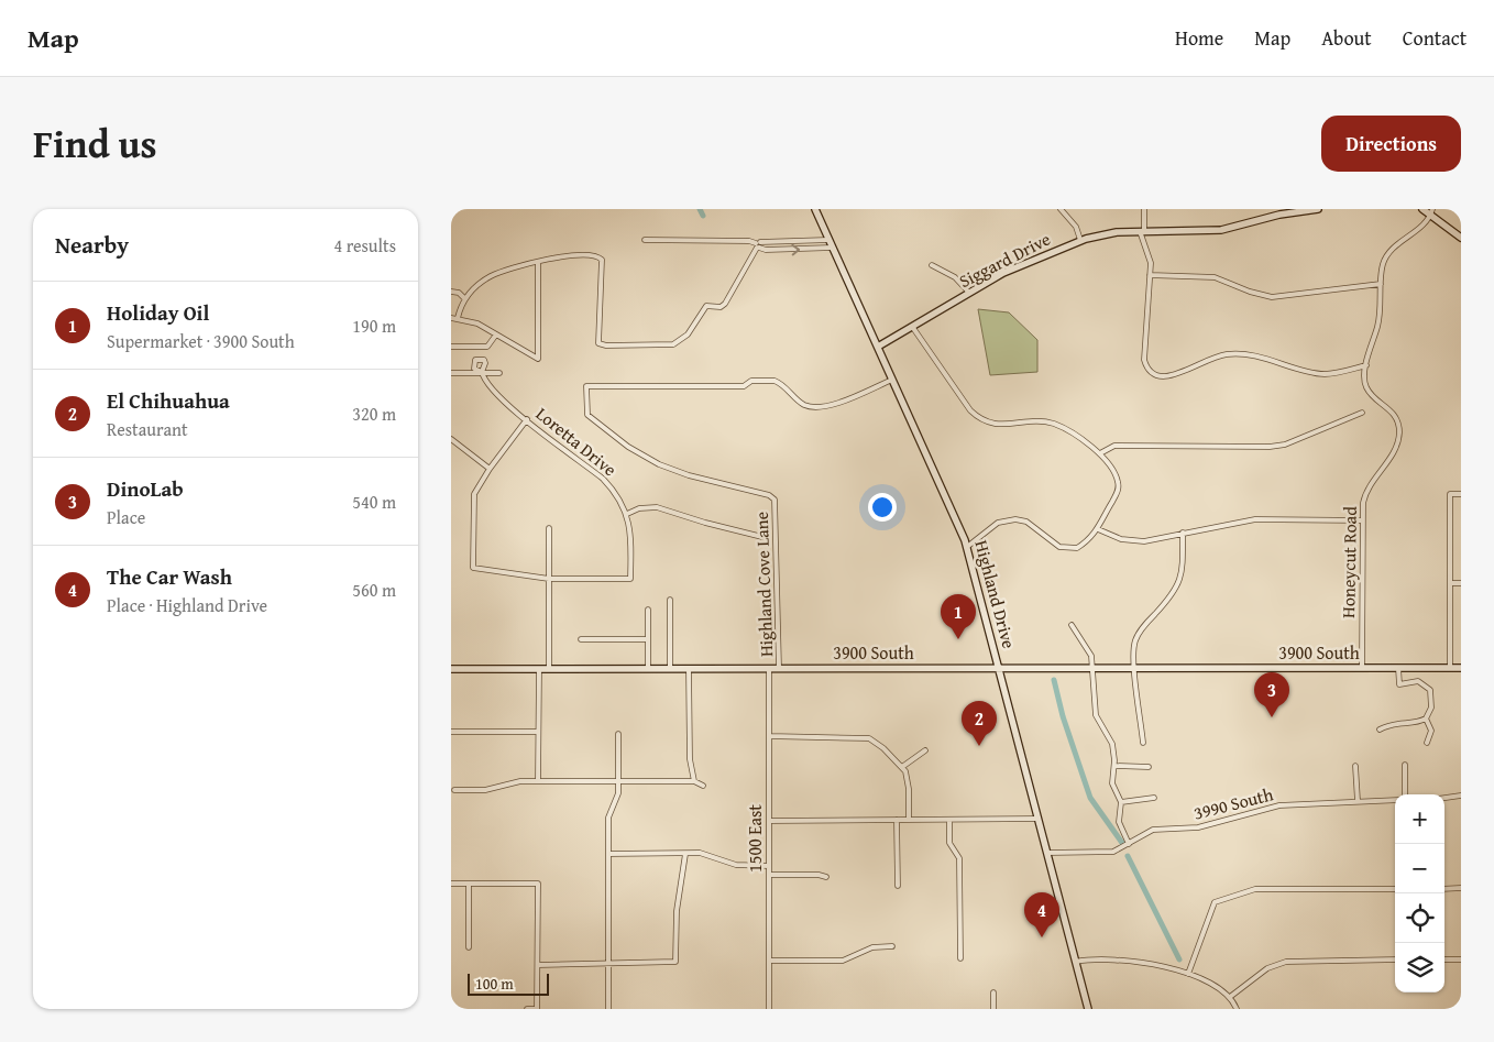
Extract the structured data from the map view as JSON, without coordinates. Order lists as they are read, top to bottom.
{
  "streets": {
    "main road": ["Siggard Drive", "Highland Drive", "3900 South"],
    "street": [
      "Loretta Drive",
      "Honeycut Road",
      "Highland Cove Lane",
      "3990 South",
      "1500 East"
    ]
  },
  "crossings": [
    ["Siggard Drive", "Highland Drive"],
    ["Honeycut Road", "3900 South"],
    ["Highland Cove Lane", "Highland Drive"],
    ["Highland Cove Lane", "3900 South"],
    ["Highland Drive", "3900 South"],
    ["Highland Drive", "3990 South"],
    ["3900 South", "1500 East"]
  ],
  "scale_bar": "100 m",
  "page": {
    "header": "Map",
    "nav": [
      "Home",
      "Map",
      "About",
      "Contact"
    ],
    "title": "Find us",
    "buttons": "Directions",
    "heading": ["Nearby", "4 results"],
    "list": [
      {
        "mark": "1",
        "name": "Holiday Oil",
        "note": "Supermarket · 3900 South",
        "value": "190 m"
      },
      {
        "mark": "2",
        "name": "El Chihuahua",
        "note": "Restaurant",
        "value": "320 m"
      },
      {
        "mark": "3",
        "name": "DinoLab",
        "note": "Place",
        "value": "540 m"
      },
      {
        "mark": "4",
        "name": "The Car Wash",
        "note": "Place · Highland Drive",
        "value": "560 m"
      }
    ],
    "pins": [
      "1",
      "3",
      "2",
      "4"
    ],
    "map_buttons": ["+", "−"],
    "scale": "100 m"
  }
}
